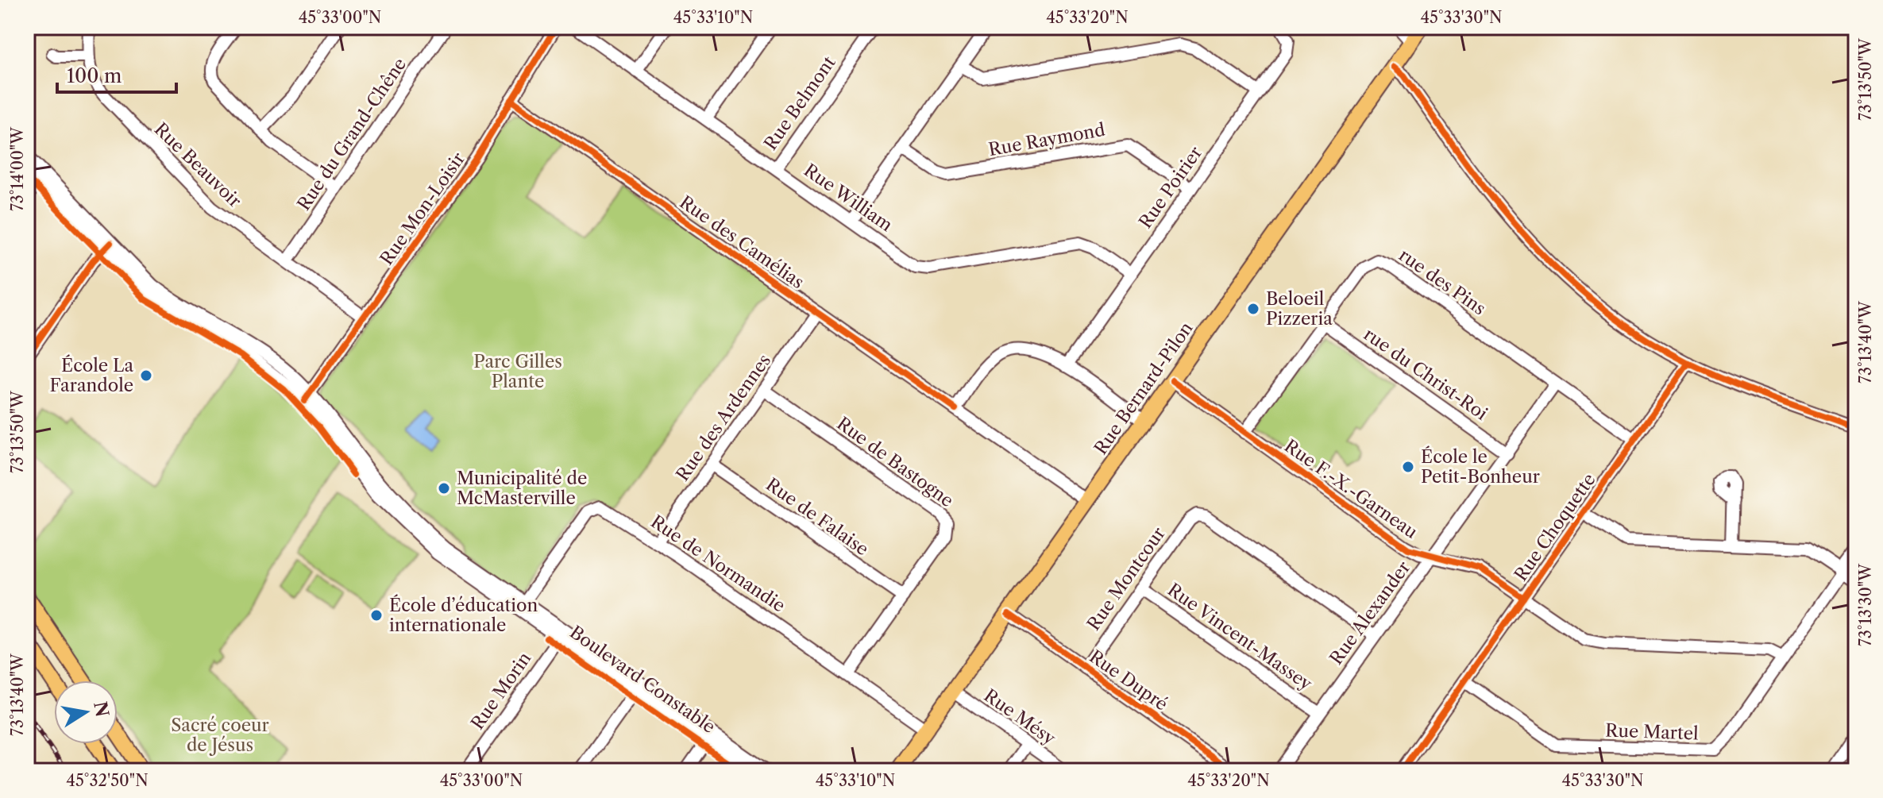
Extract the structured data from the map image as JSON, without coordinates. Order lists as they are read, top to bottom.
{
  "streets": {
    "main road": ["Rue Bernard-Pilon"],
    "street": [
      "Rue Belmont",
      "Rue du Grand-Chêne",
      "Rue Raymond",
      "Rue Beauvoir",
      "Rue Poirier",
      "Rue William",
      "Rue Mon-Loisir",
      "Rue des Camélias",
      "rue des Pins",
      "rue du Christ-Roi",
      "Rue des Ardennes",
      "Rue de Bastogne",
      "Rue F.-X.-Garneau",
      "Rue de Falaise",
      "Rue Choquette",
      "Rue de Normandie",
      "Rue Montcour",
      "Rue Alexander",
      "Rue Vincent-Massey",
      "Boulevard Constable",
      "Rue Dupré",
      "Rue Morin",
      "Rue Mésy",
      "Rue Martel"
    ]
  },
  "crossings": [
    ["Rue Belmont", "Rue William"],
    ["Rue du Grand-Chêne", "Rue Beauvoir"],
    ["Rue Raymond", "Rue Poirier"],
    ["Rue Beauvoir", "Rue Mon-Loisir"],
    ["Rue Poirier", "Rue William"],
    ["Rue Mon-Loisir", "Rue des Camélias"],
    ["Rue Mon-Loisir", "Boulevard Constable"],
    ["Rue des Camélias", "Rue Bernard-Pilon"],
    ["Rue des Camélias", "Rue des Ardennes"],
    ["rue des Pins", "rue du Christ-Roi"],
    ["rue des Pins", "Rue F.-X.-Garneau"],
    ["rue des Pins", "Rue Choquette"],
    ["rue des Pins", "Rue Alexander"],
    ["rue du Christ-Roi", "Rue Alexander"],
    ["Rue Bernard-Pilon", "Rue F.-X.-Garneau"],
    ["Rue Bernard-Pilon", "Rue de Normandie"],
    ["Rue Bernard-Pilon", "Rue Dupré"],
    ["Rue Bernard-Pilon", "Rue Mésy"],
    ["Rue des Ardennes", "Rue de Bastogne"],
    ["Rue des Ardennes", "Rue de Falaise"],
    ["Rue des Ardennes", "Rue de Normandie"],
    ["Rue de Bastogne", "Rue de Falaise"],
    ["Rue de Bastogne", "Rue de Normandie"],
    ["Rue F.-X.-Garneau", "Rue Choquette"],
    ["Rue F.-X.-Garneau", "Rue Alexander"],
    ["Rue F.-X.-Garneau", "Rue Martel"],
    ["Rue Choquette", "Rue Martel"],
    ["Rue de Normandie", "Boulevard Constable"],
    ["Rue Montcour", "Rue Alexander"],
    ["Rue Montcour", "Rue Vincent-Massey"],
    ["Rue Montcour", "Rue Dupré"],
    ["Rue Alexander", "Rue Vincent-Massey"],
    ["Boulevard Constable", "Rue Morin"]
  ],
  "parks": ["Parc Gilles Plante", "Sacré coeur de Jésus"],
  "places": [
    "Beloeil Pizzeria",
    "École La Farandole",
    "École le Petit-Bonheur",
    "Municipalité de McMasterville",
    "École d’éducation internationale"
  ],
  "scale_bar": "100 m",
  "north": "right",
  "coordinates": [
    "45°33'00\"N",
    "45°33'10\"N",
    "45°33'20\"N",
    "45°33'30\"N",
    "73°13'50\"W",
    "73°14'00\"W",
    "73°13'40\"W",
    "73°13'30\"W",
    "45°32'50\"N"
  ]
}
